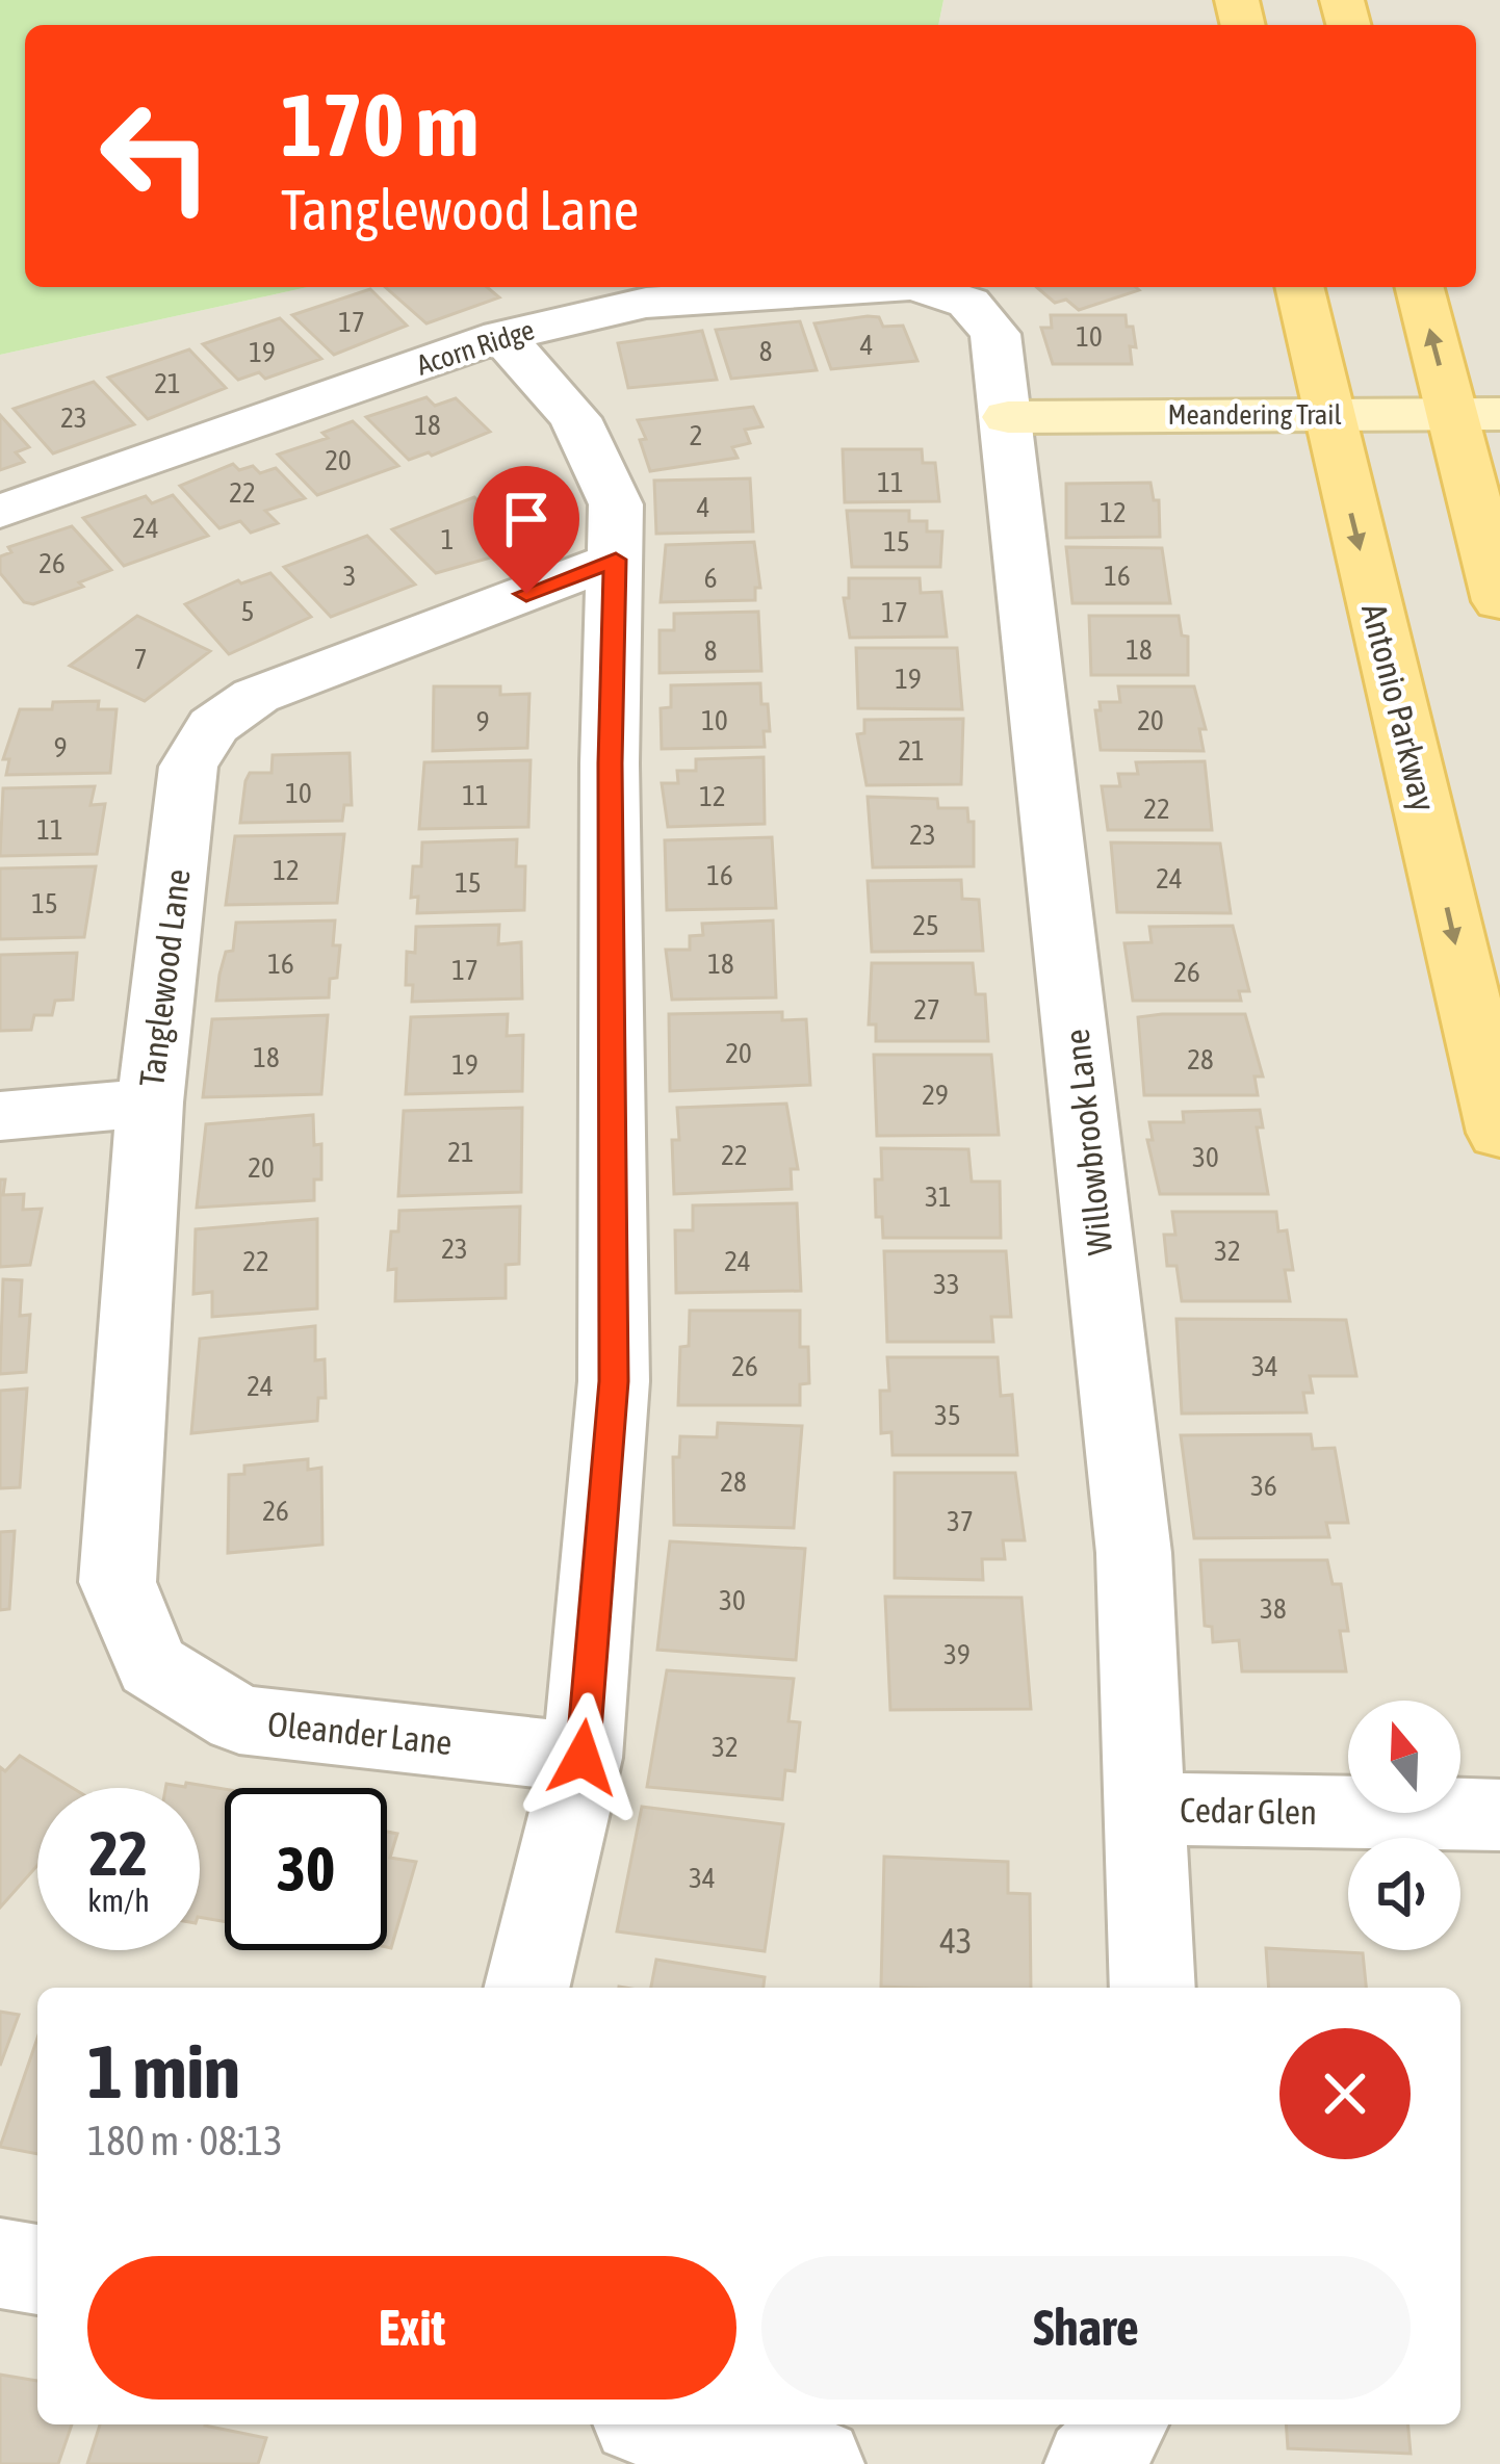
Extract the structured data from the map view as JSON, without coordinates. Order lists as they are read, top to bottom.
{
  "streets": {
    "main road": ["Antonio Parkway"],
    "street": [
      "Acorn Ridge",
      "Meandering Trail",
      "Tanglewood Lane",
      "Willowbrook Lane",
      "Oleander Lane",
      "Cedar Glen"
    ]
  },
  "crossings": [
    ["Acorn Ridge", "Willowbrook Lane"],
    ["Meandering Trail", "Antonio Parkway"],
    ["Meandering Trail", "Willowbrook Lane"],
    ["Tanglewood Lane", "Oleander Lane"],
    ["Willowbrook Lane", "Cedar Glen"]
  ],
  "house_numbers": [
    "17",
    "10",
    "4",
    "8",
    "19",
    "21",
    "23",
    "18",
    "2",
    "20",
    "11",
    "22",
    "4",
    "12",
    "24",
    "1",
    "15",
    "26",
    "3",
    "16",
    "6",
    "5",
    "17",
    "18",
    "8",
    "7",
    "19",
    "10",
    "20",
    "9",
    "9",
    "21",
    "10",
    "11",
    "12",
    "22",
    "11",
    "23",
    "12",
    "16",
    "24",
    "15",
    "15",
    "25",
    "16",
    "18",
    "17",
    "26",
    "27",
    "20",
    "18",
    "28",
    "19",
    "29",
    "21",
    "22",
    "30",
    "20",
    "31",
    "23",
    "32",
    "22",
    "24",
    "33",
    "26",
    "34",
    "24",
    "35",
    "28",
    "36",
    "26",
    "37",
    "30",
    "38",
    "39",
    "32",
    "34",
    "43"
  ],
  "north": "top",
  "page": {
    "turn": ["170 m", "Tanglewood Lane"],
    "speed": "22 km/h",
    "limit": "30",
    "heading": ["1 min", "180 m · 08:13"],
    "buttons": ["Exit", "Share"]
  }
}
